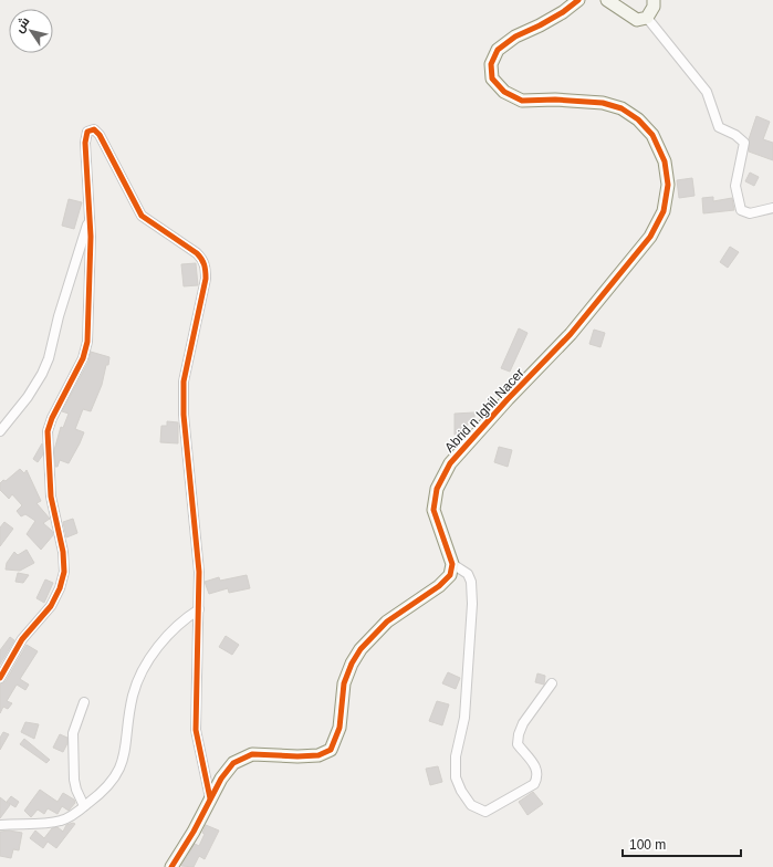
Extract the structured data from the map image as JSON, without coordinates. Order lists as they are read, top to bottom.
{
  "streets": {
    "street": ["Abrid n Ighil Nacer"]
  },
  "scale_bar": "100 m",
  "north": "top left"
}
